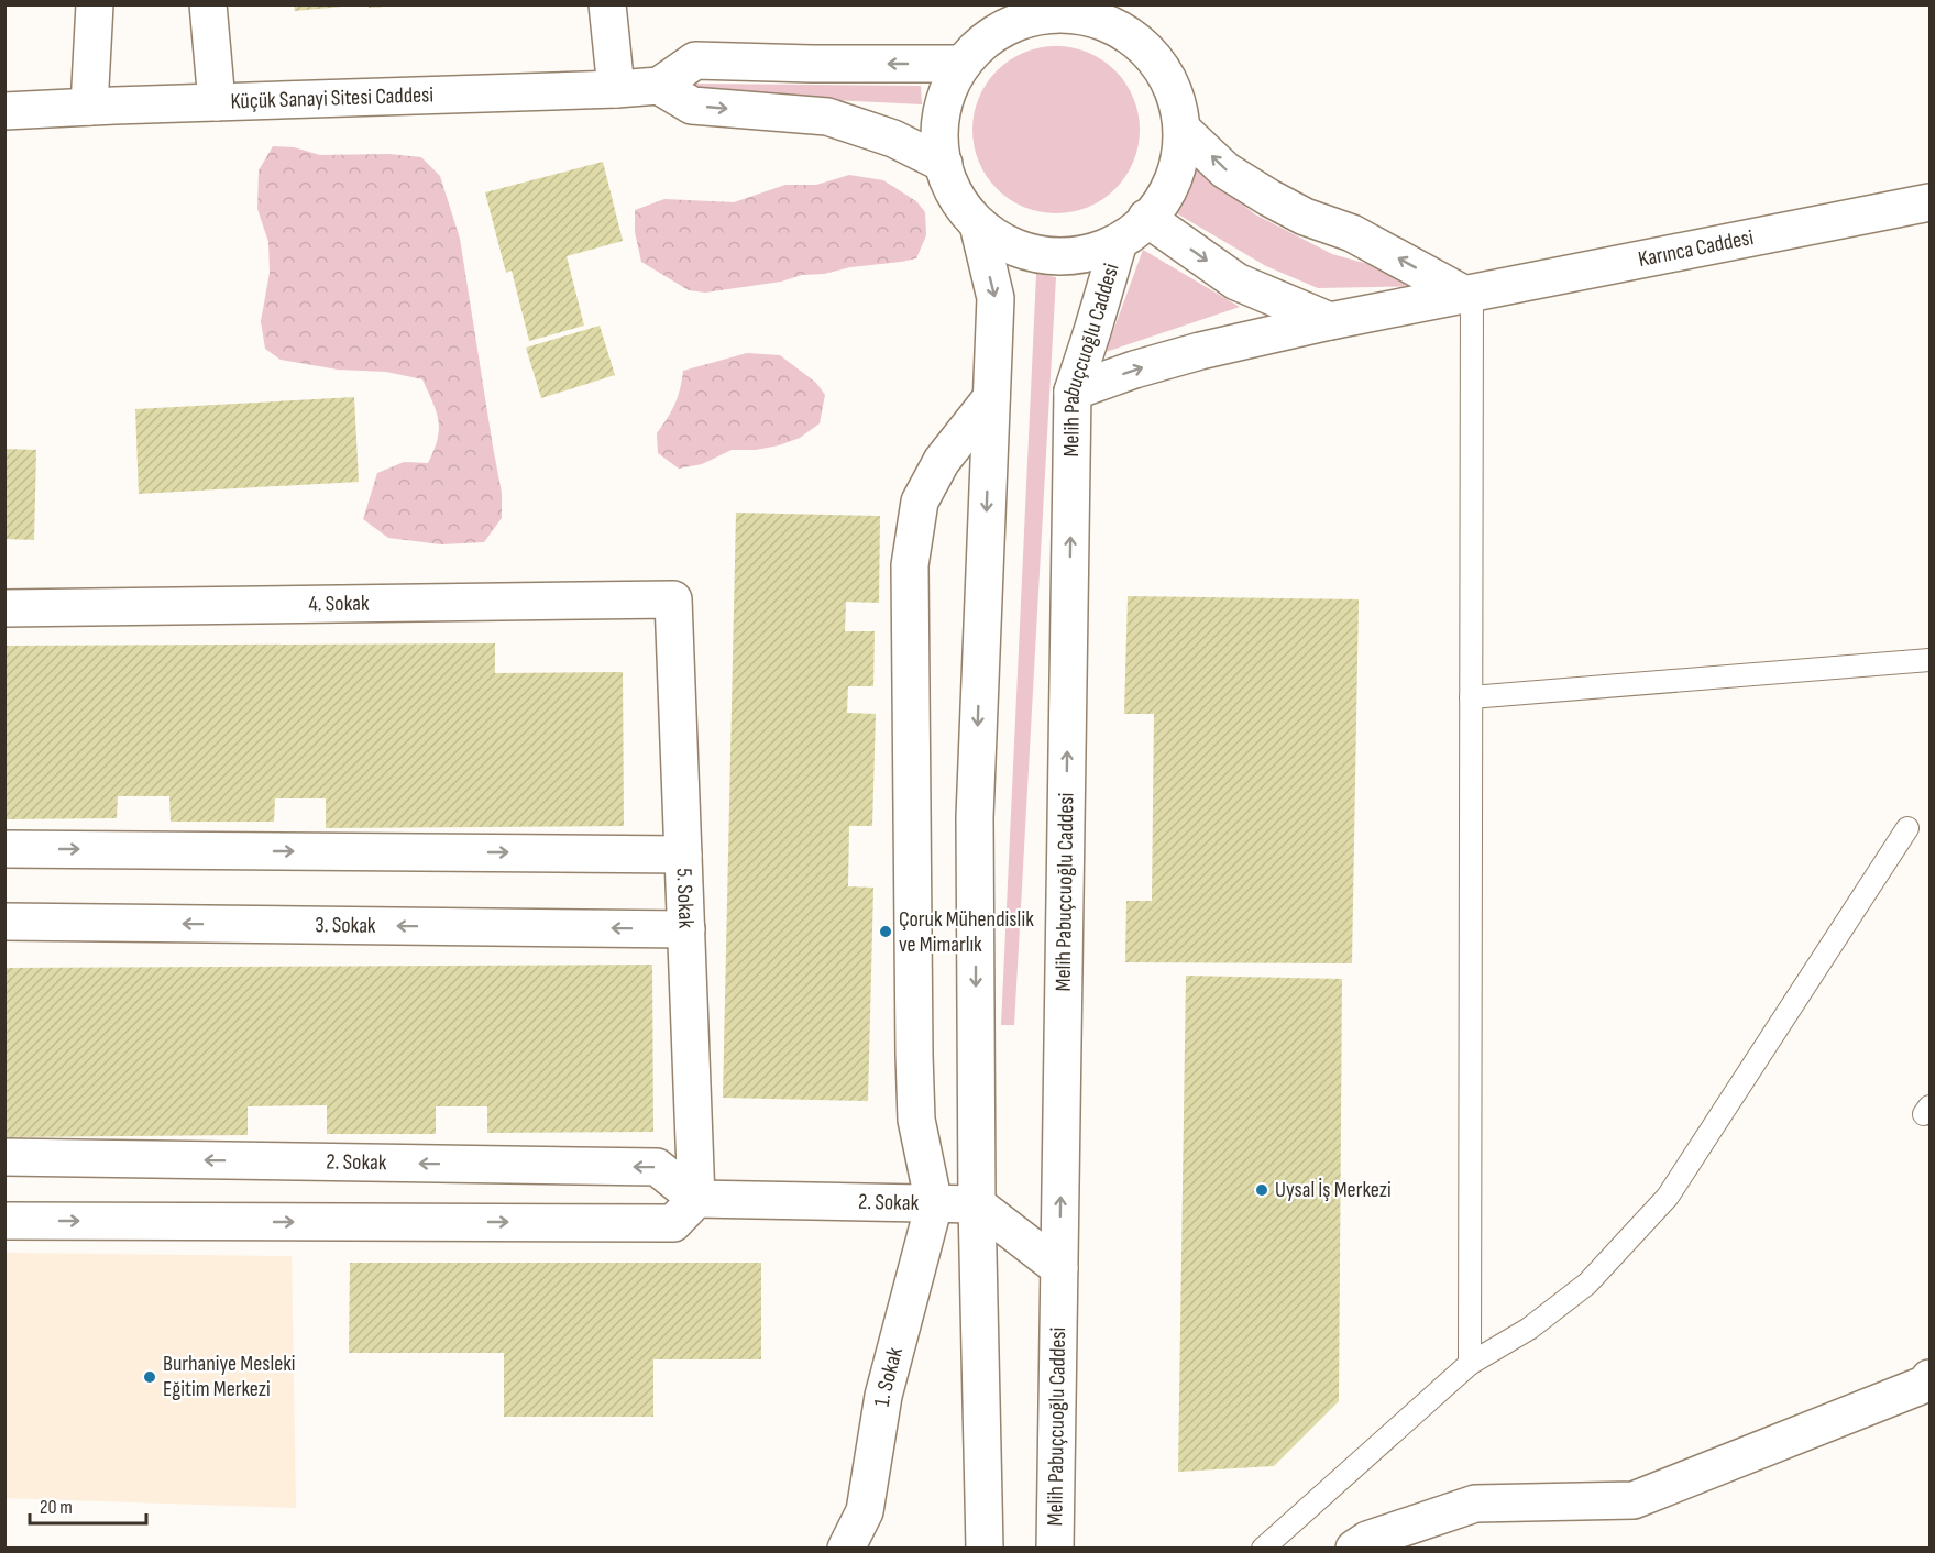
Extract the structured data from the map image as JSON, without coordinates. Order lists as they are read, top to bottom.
{
  "streets": {
    "street": [
      "Küçük Sanayi Sitesi Caddesi",
      "Karınca Caddesi",
      "Melih Pabuçcuoğlu Caddesi",
      "4. Sokak",
      "5. Sokak",
      "3. Sokak",
      "2. Sokak",
      "1. Sokak"
    ]
  },
  "crossings": [
    ["Karınca Caddesi", "Melih Pabuçcuoğlu Caddesi"],
    ["4. Sokak", "5. Sokak"],
    ["5. Sokak", "3. Sokak"],
    ["5. Sokak", "2. Sokak"],
    ["2. Sokak", "1. Sokak"]
  ],
  "places": ["Çoruk Mühendislik ve Mimarlık", "Uysal İş Merkezi", "Burhaniye Mesleki Eğitim Merkezi"],
  "scale_bar": "20 m"
}
